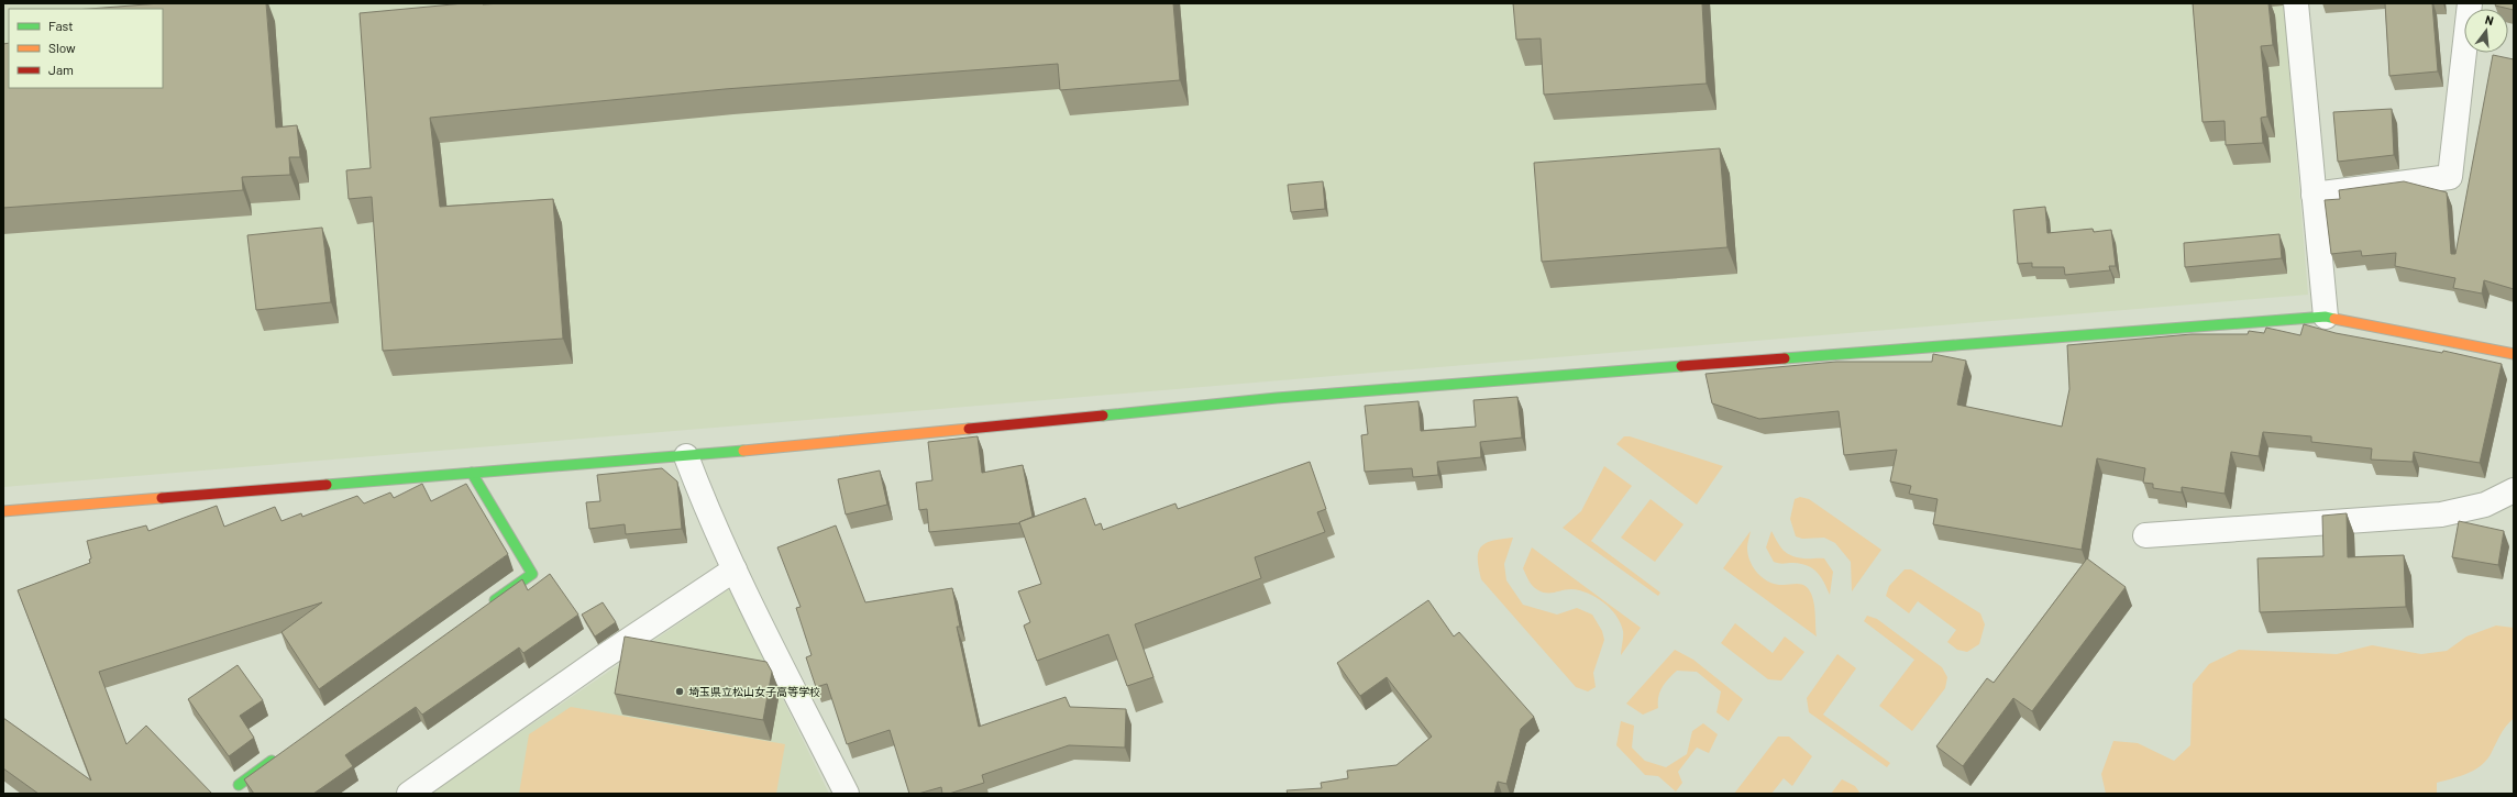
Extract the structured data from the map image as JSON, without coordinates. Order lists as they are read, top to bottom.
{
  "places": ["埼玉県立松山女子高等学校"],
  "legend": ["Fast", "Slow", "Jam"],
  "north": "top"
}
